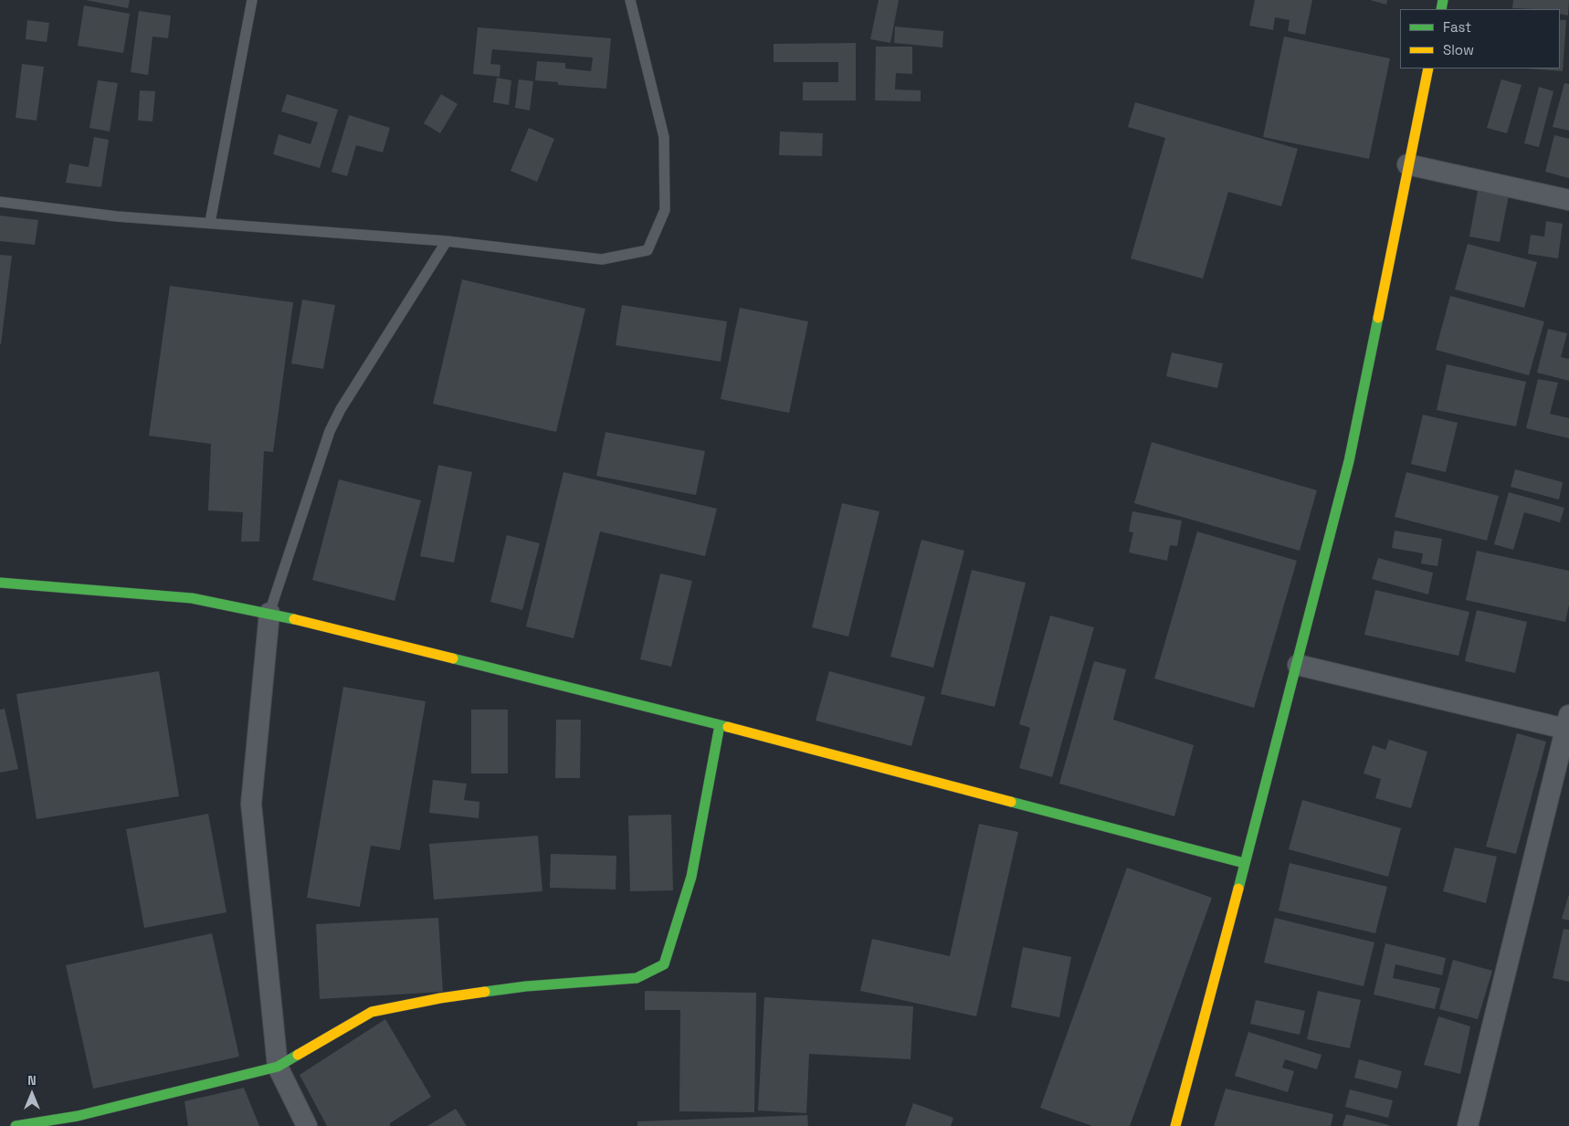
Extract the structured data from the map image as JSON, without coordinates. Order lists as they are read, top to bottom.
{
  "legend": ["Fast", "Slow"],
  "north": "top"
}
